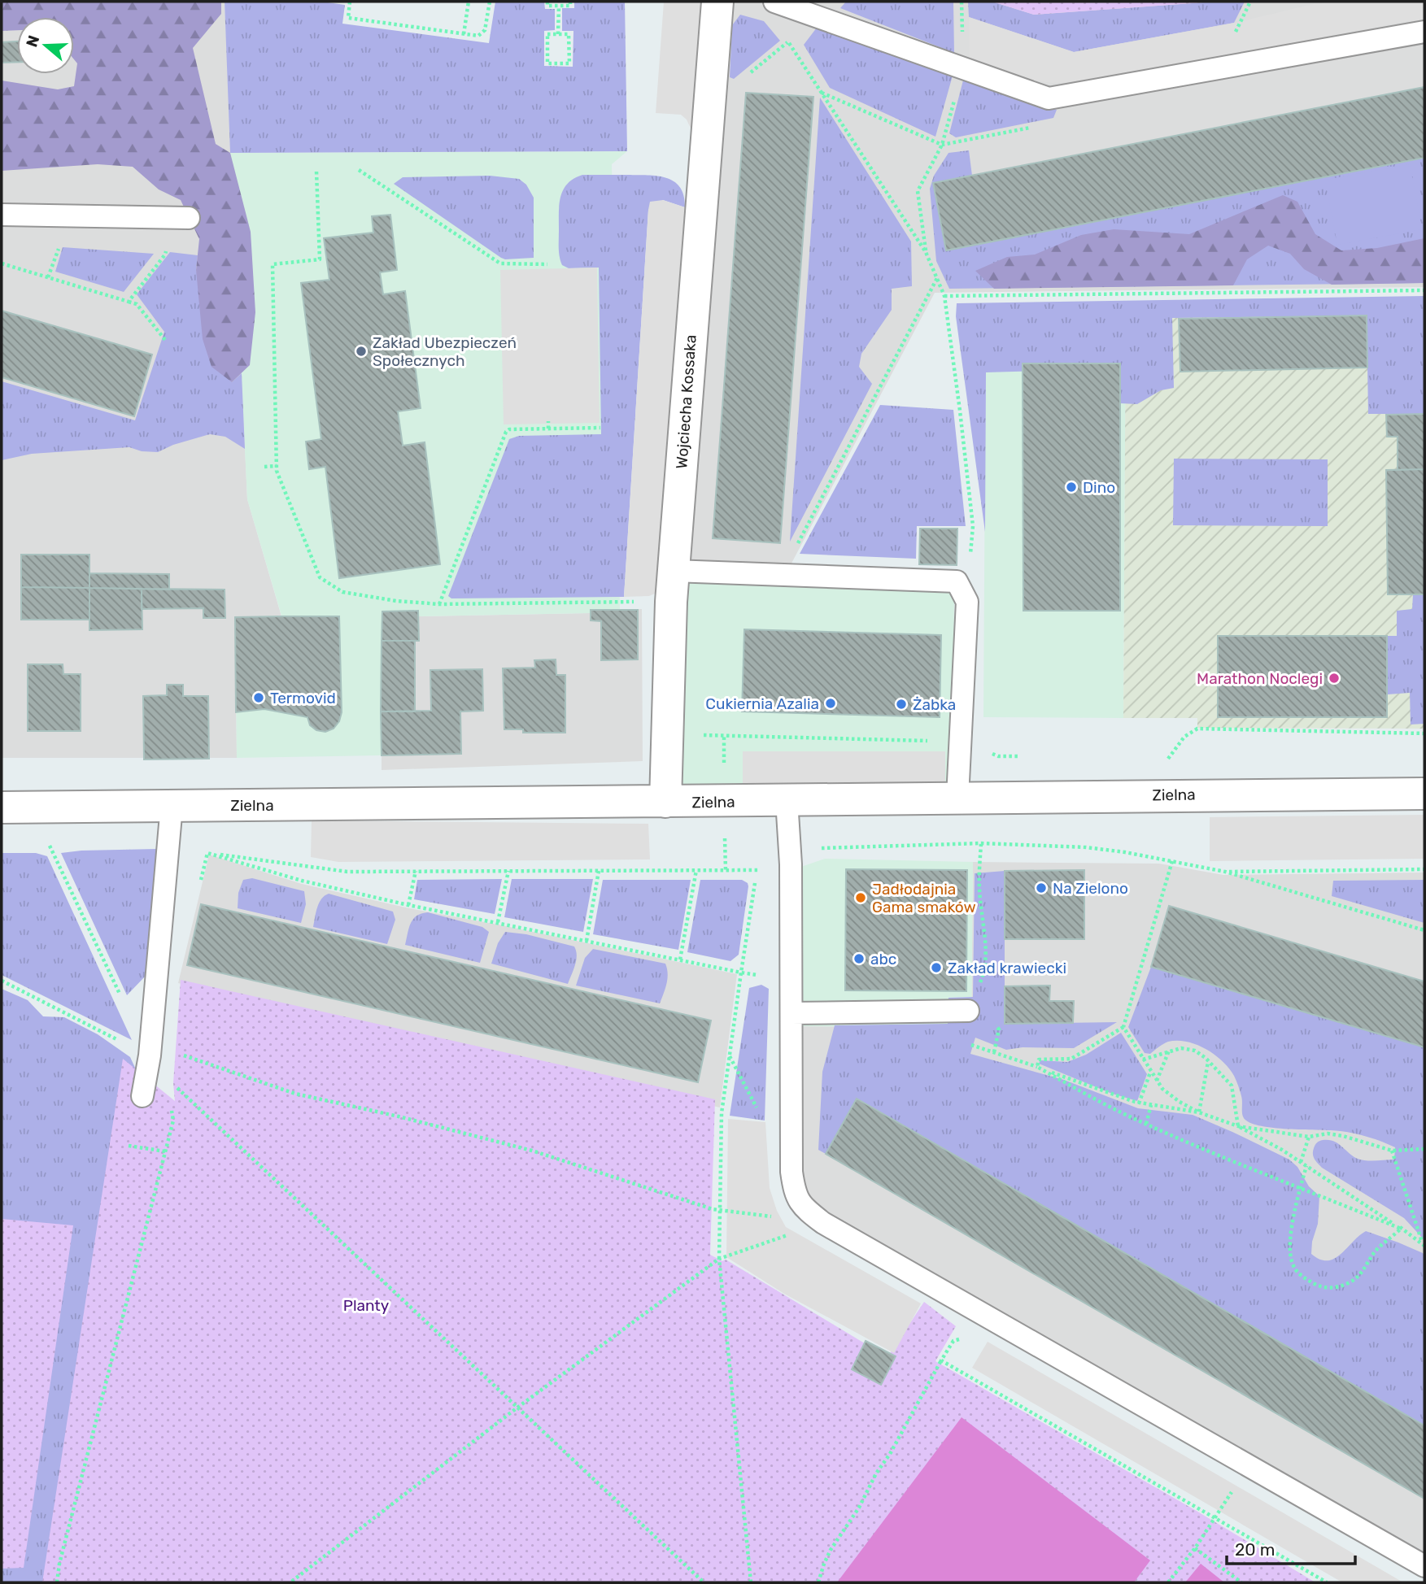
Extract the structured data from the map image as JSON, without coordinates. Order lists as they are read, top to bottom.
{
  "streets": {
    "street": ["Wojciecha Kossaka", "Zielna"]
  },
  "crossings": [
    ["Wojciecha Kossaka", "Zielna"]
  ],
  "parks": ["Planty"],
  "places": [
    "Zakład Ubezpieczeń Społecznych",
    "Dino",
    "Marathon Noclegi",
    "Termovid",
    "Cukiernia Azalia",
    "Żabka",
    "Na Zielono",
    "Jadłodajnia Gama smaków",
    "abc",
    "Zakład krawiecki"
  ],
  "scale_bar": "20 m",
  "north": "left"
}
